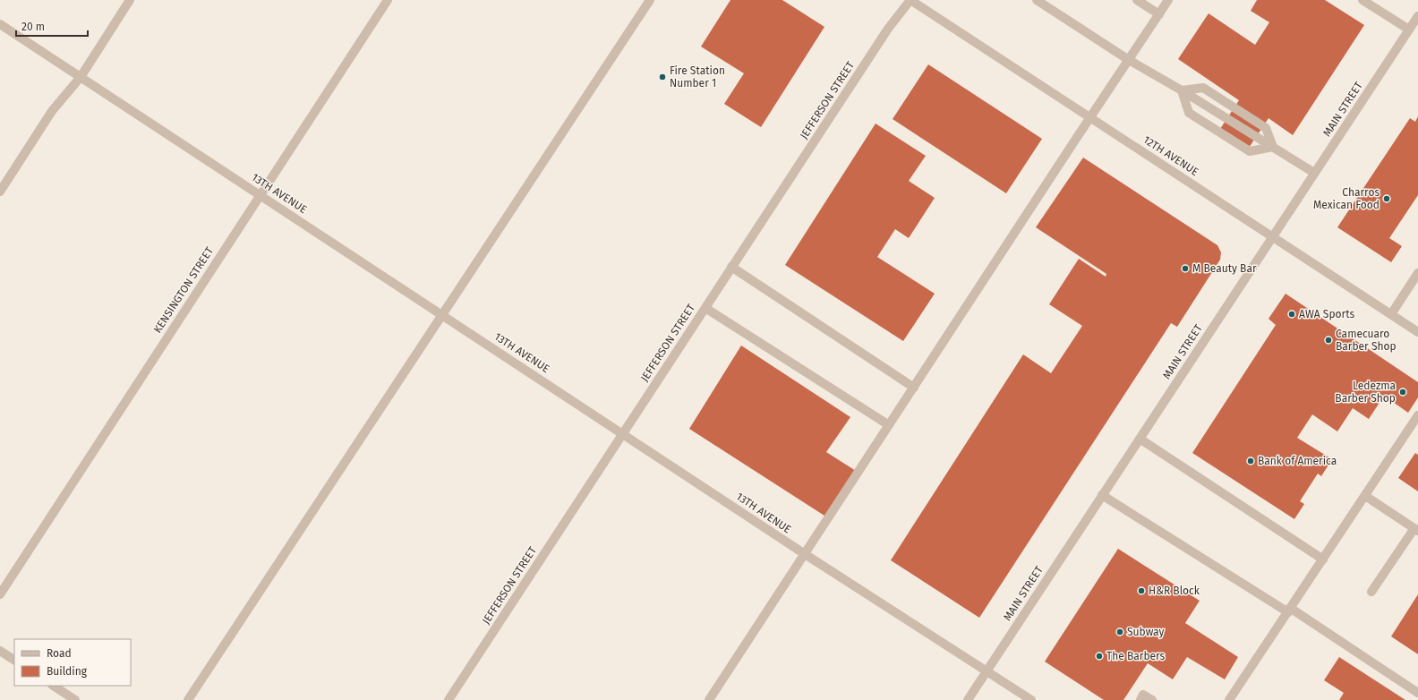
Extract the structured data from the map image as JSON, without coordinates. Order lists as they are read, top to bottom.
{
  "streets": {
    "street": [
      "JEFFERSON STREET",
      "MAIN STREET",
      "12TH AVENUE",
      "13TH AVENUE",
      "KENSINGTON STREET"
    ]
  },
  "crossings": [
    ["JEFFERSON STREET", "12TH AVENUE"],
    ["JEFFERSON STREET", "13TH AVENUE"],
    ["MAIN STREET", "12TH AVENUE"],
    ["MAIN STREET", "13TH AVENUE"],
    ["13TH AVENUE", "KENSINGTON STREET"]
  ],
  "places": [
    "Fire Station Number 1",
    "Charros Mexican Food",
    "M Beauty Bar",
    "AWA Sports",
    "Camecuaro Barber Shop",
    "Ledezma Barber Shop",
    "Bank of America",
    "H&R Block",
    "Subway",
    "The Barbers"
  ],
  "legend": ["Road", "Building"],
  "scale_bar": "20 m"
}
